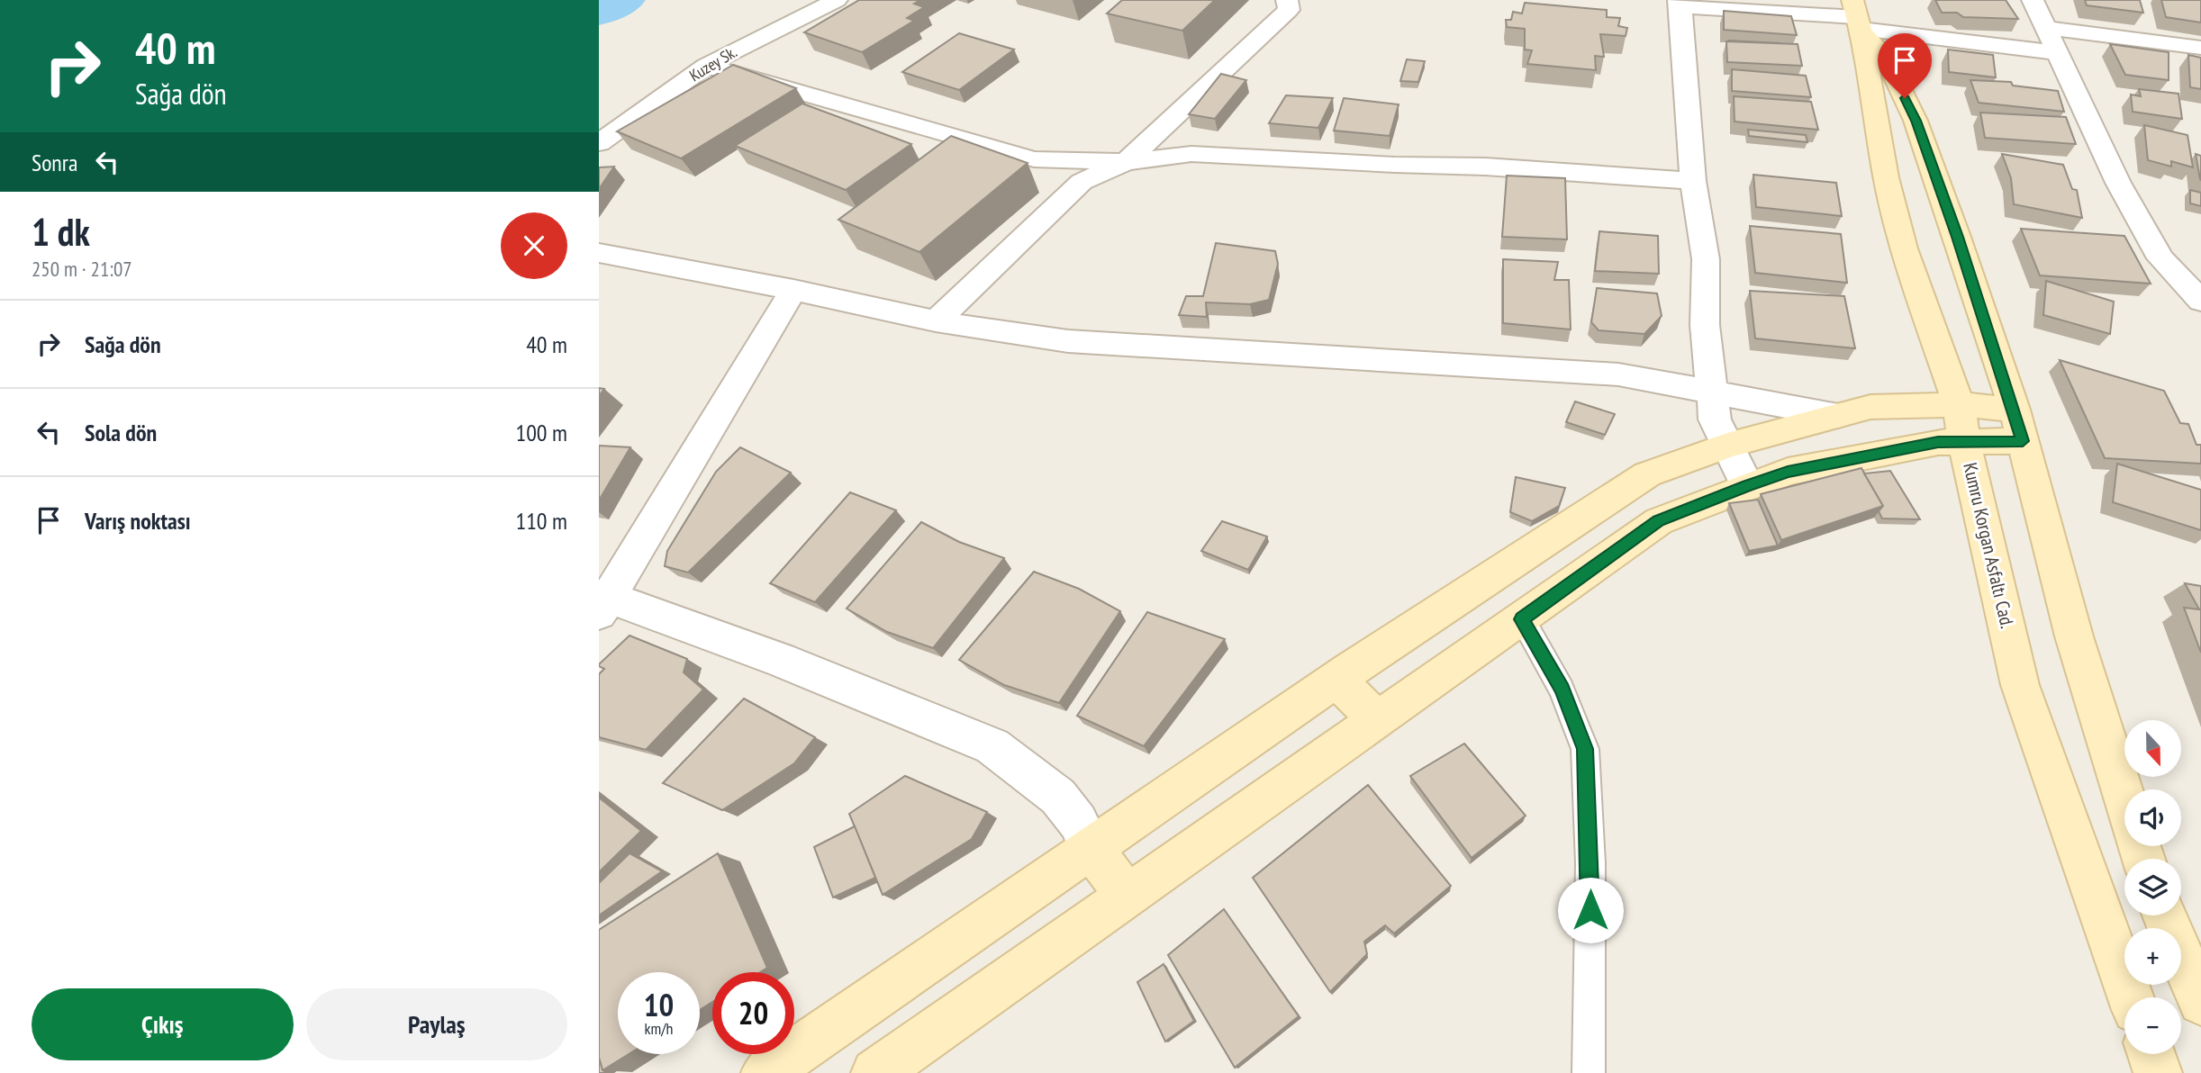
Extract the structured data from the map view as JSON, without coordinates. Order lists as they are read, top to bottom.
{
  "streets": {
    "main road": ["Kumru Korgan Asfaltı Cad."],
    "street": ["Kuzey Sk."]
  },
  "north": "bottom",
  "page": {
    "turn": ["40 m", "Sağa dön"],
    "then": "Sonra",
    "heading": ["1 dk", "250 m · 21:07"],
    "list": [
      {
        "name": "Sağa dön",
        "value": "40 m"
      },
      {
        "name": "Sola dön",
        "value": "100 m"
      },
      {
        "name": "Varış noktası",
        "value": "110 m"
      }
    ],
    "map_buttons": ["+", "−"],
    "speed": "10 km/h",
    "limit": "20",
    "buttons": ["Çıkış", "Paylaş"]
  }
}
